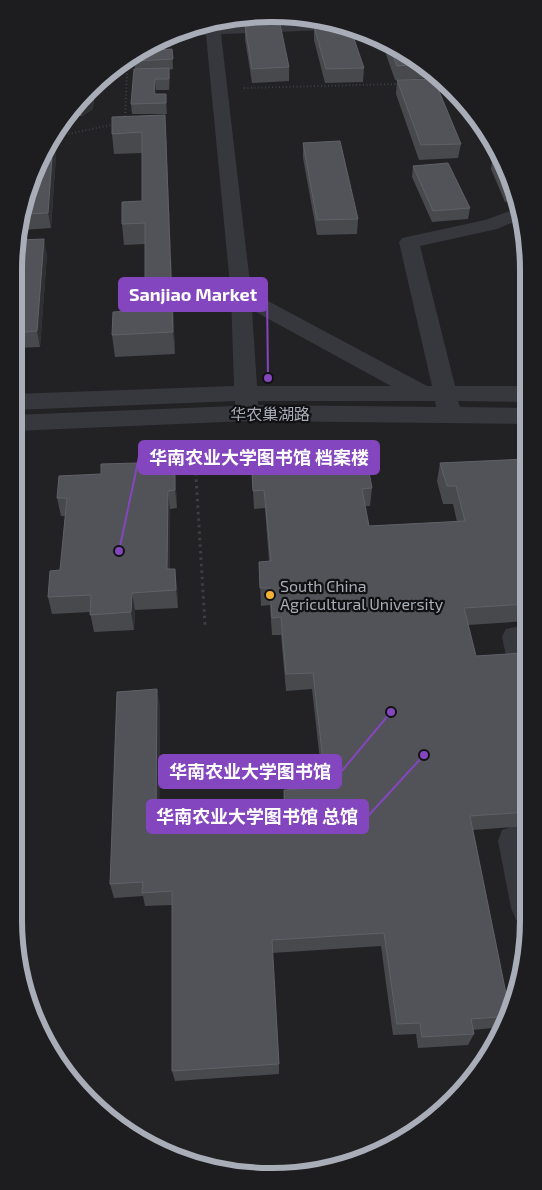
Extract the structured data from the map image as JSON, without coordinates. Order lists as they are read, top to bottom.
{
  "streets": {
    "street": ["华农巢湖路"]
  },
  "places": [
    "Sanjiao Market",
    "华南农业大学图书馆 档案楼",
    "South China Agricultural University",
    "华南农业大学图书馆",
    "华南农业大学图书馆 总馆"
  ]
}
